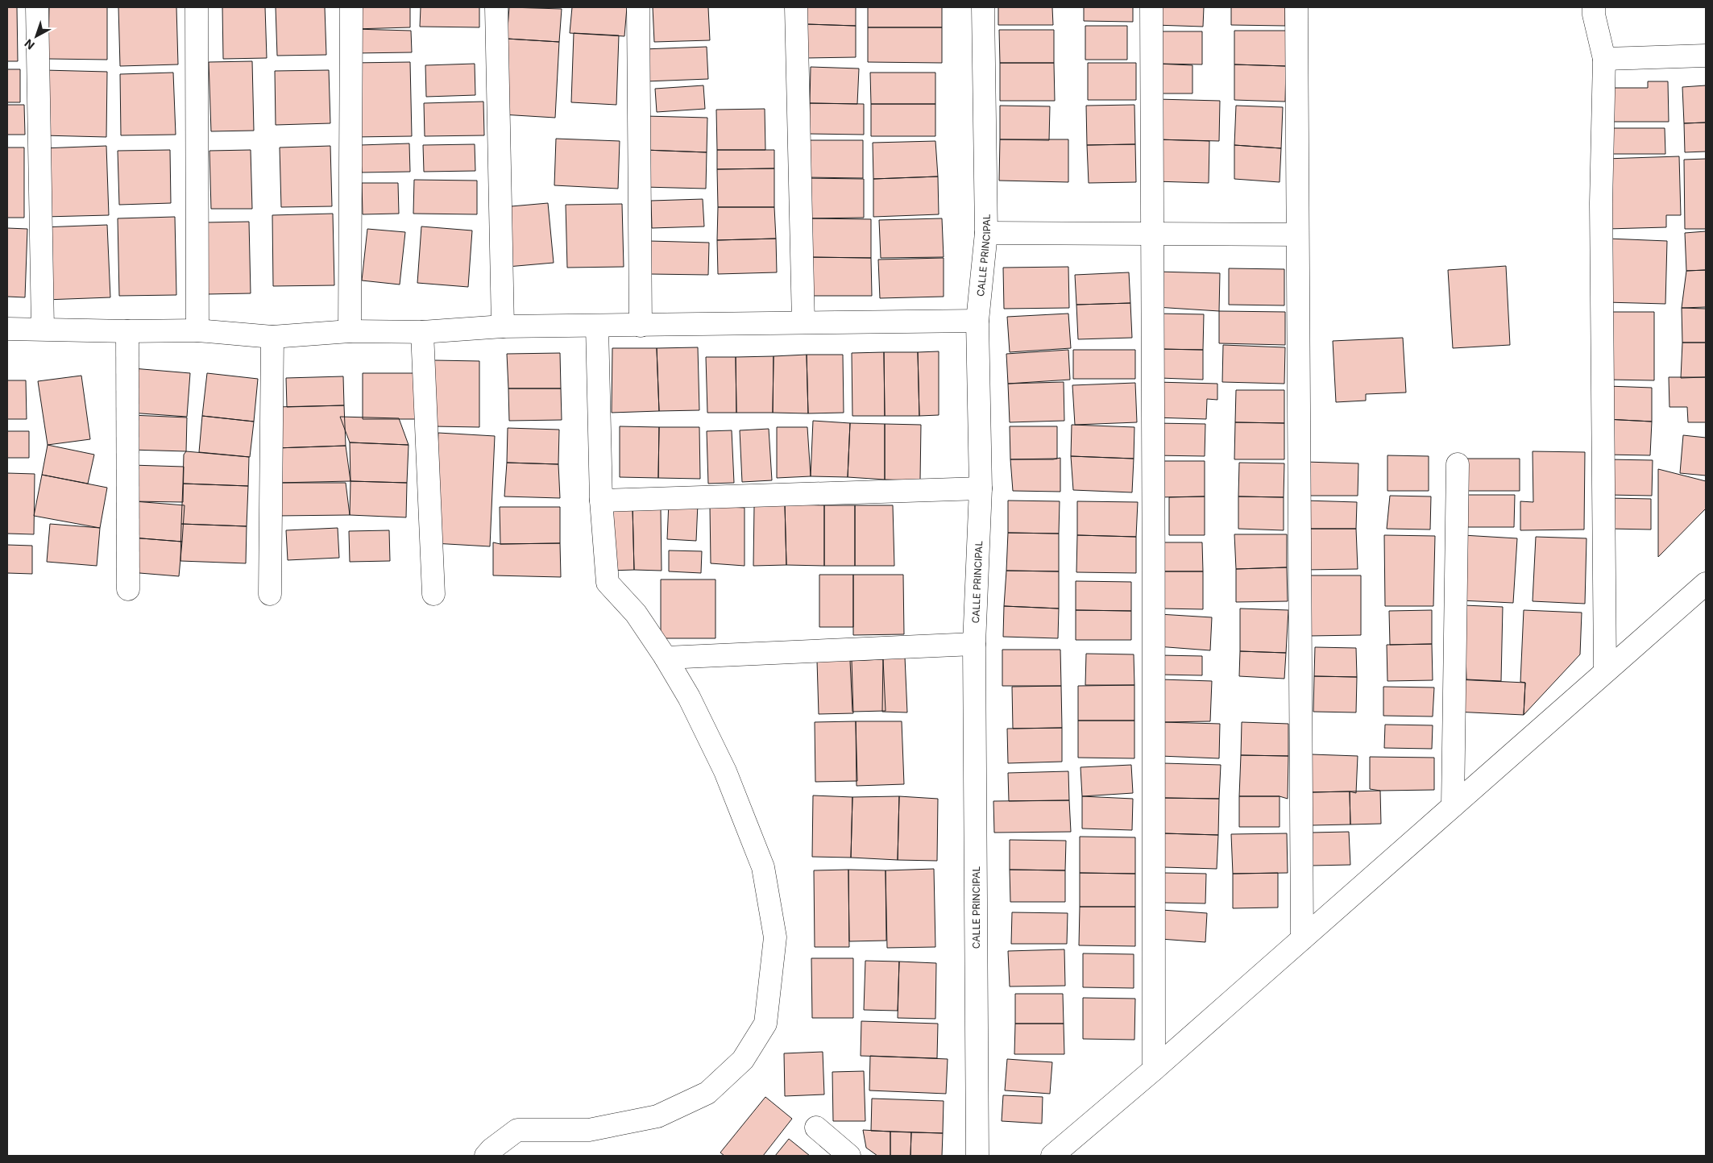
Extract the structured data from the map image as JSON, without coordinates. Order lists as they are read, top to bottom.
{
  "streets": {
    "street": ["CALLE PRINCIPAL"]
  },
  "north": "bottom left"
}
